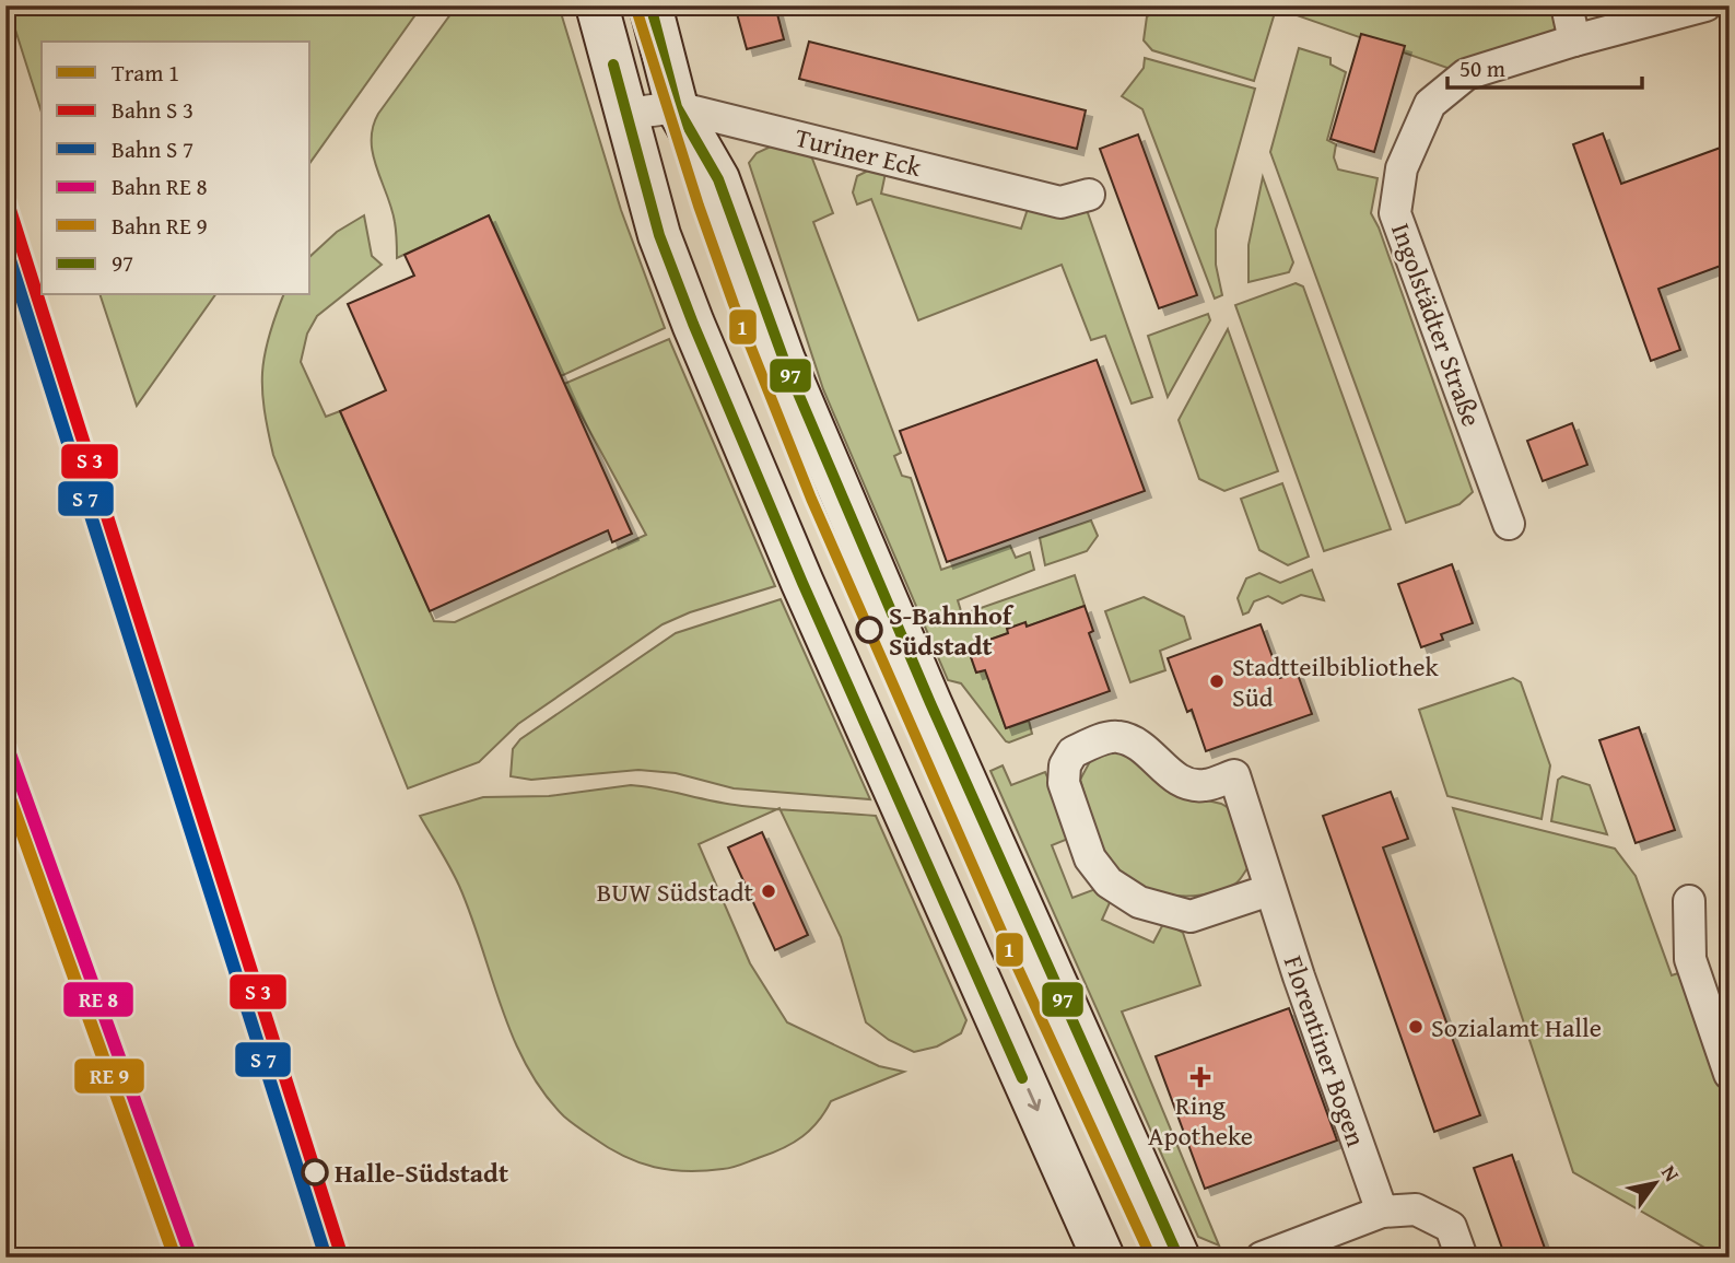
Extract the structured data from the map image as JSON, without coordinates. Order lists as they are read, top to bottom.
{
  "streets": {
    "street": ["Turiner Eck", "Ingolstädter Straße", "Florentiner Bogen"]
  },
  "places": {
    "other": [
      "S-Bahnhof Südstadt",
      "Stadtteilbibliothek Süd",
      "BUW Südstadt",
      "Sozialamt Halle",
      "Halle-Südstadt"
    ],
    "health": ["Ring Apotheke"]
  },
  "lines": ["tram line 1", "transit line 97"],
  "legend": [
    "Tram 1",
    "Bahn S 3",
    "Bahn S 7",
    "Bahn RE 8",
    "Bahn RE 9",
    "97"
  ],
  "scale_bar": "50 m",
  "north": "top right"
}
